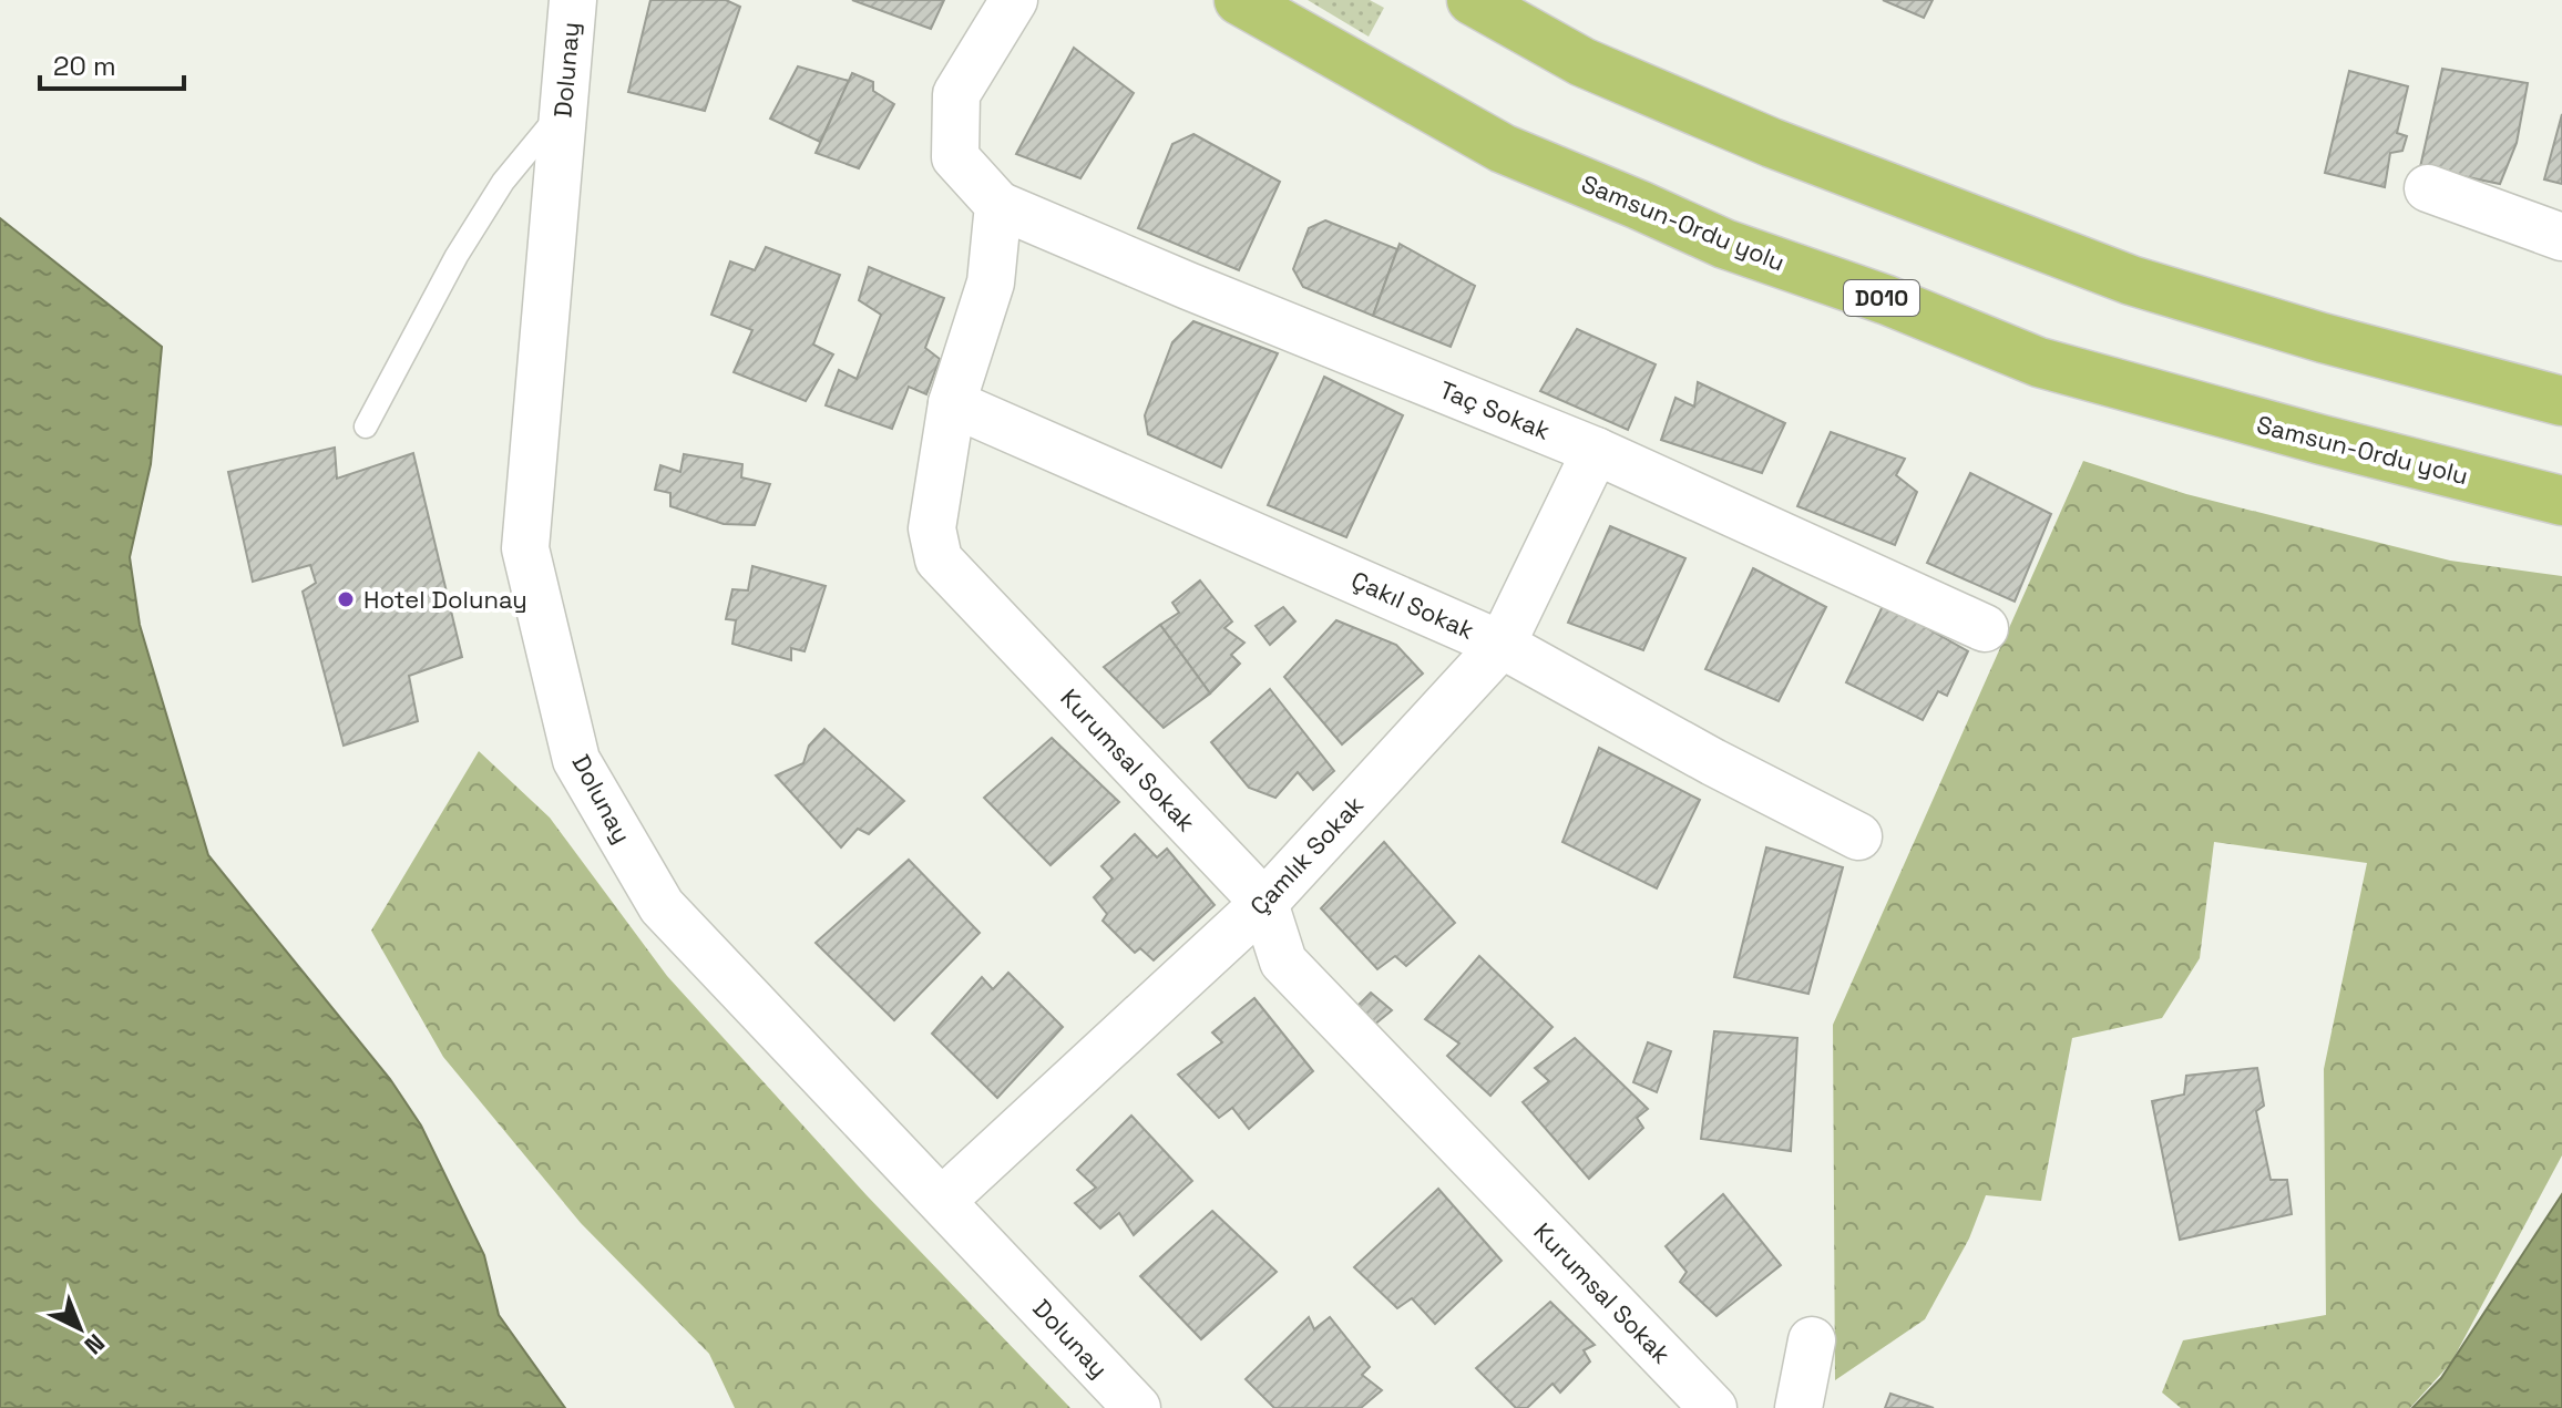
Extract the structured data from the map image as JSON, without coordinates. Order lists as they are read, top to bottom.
{
  "streets": {
    "highway": ["Samsun-Ordu yolu", "D010"],
    "street": [
      "Dolunay",
      "Taç Sokak",
      "Çakıl Sokak",
      "Kurumsal Sokak",
      "Çamlık Sokak"
    ]
  },
  "crossings": [
    ["Dolunay", "Çamlık Sokak"],
    ["Taç Sokak", "Kurumsal Sokak"],
    ["Taç Sokak", "Çamlık Sokak"],
    ["Çakıl Sokak", "Kurumsal Sokak"],
    ["Çakıl Sokak", "Çamlık Sokak"],
    ["Kurumsal Sokak", "Çamlık Sokak"]
  ],
  "places": ["Hotel Dolunay"],
  "scale_bar": "20 m",
  "north": "bottom right"
}
